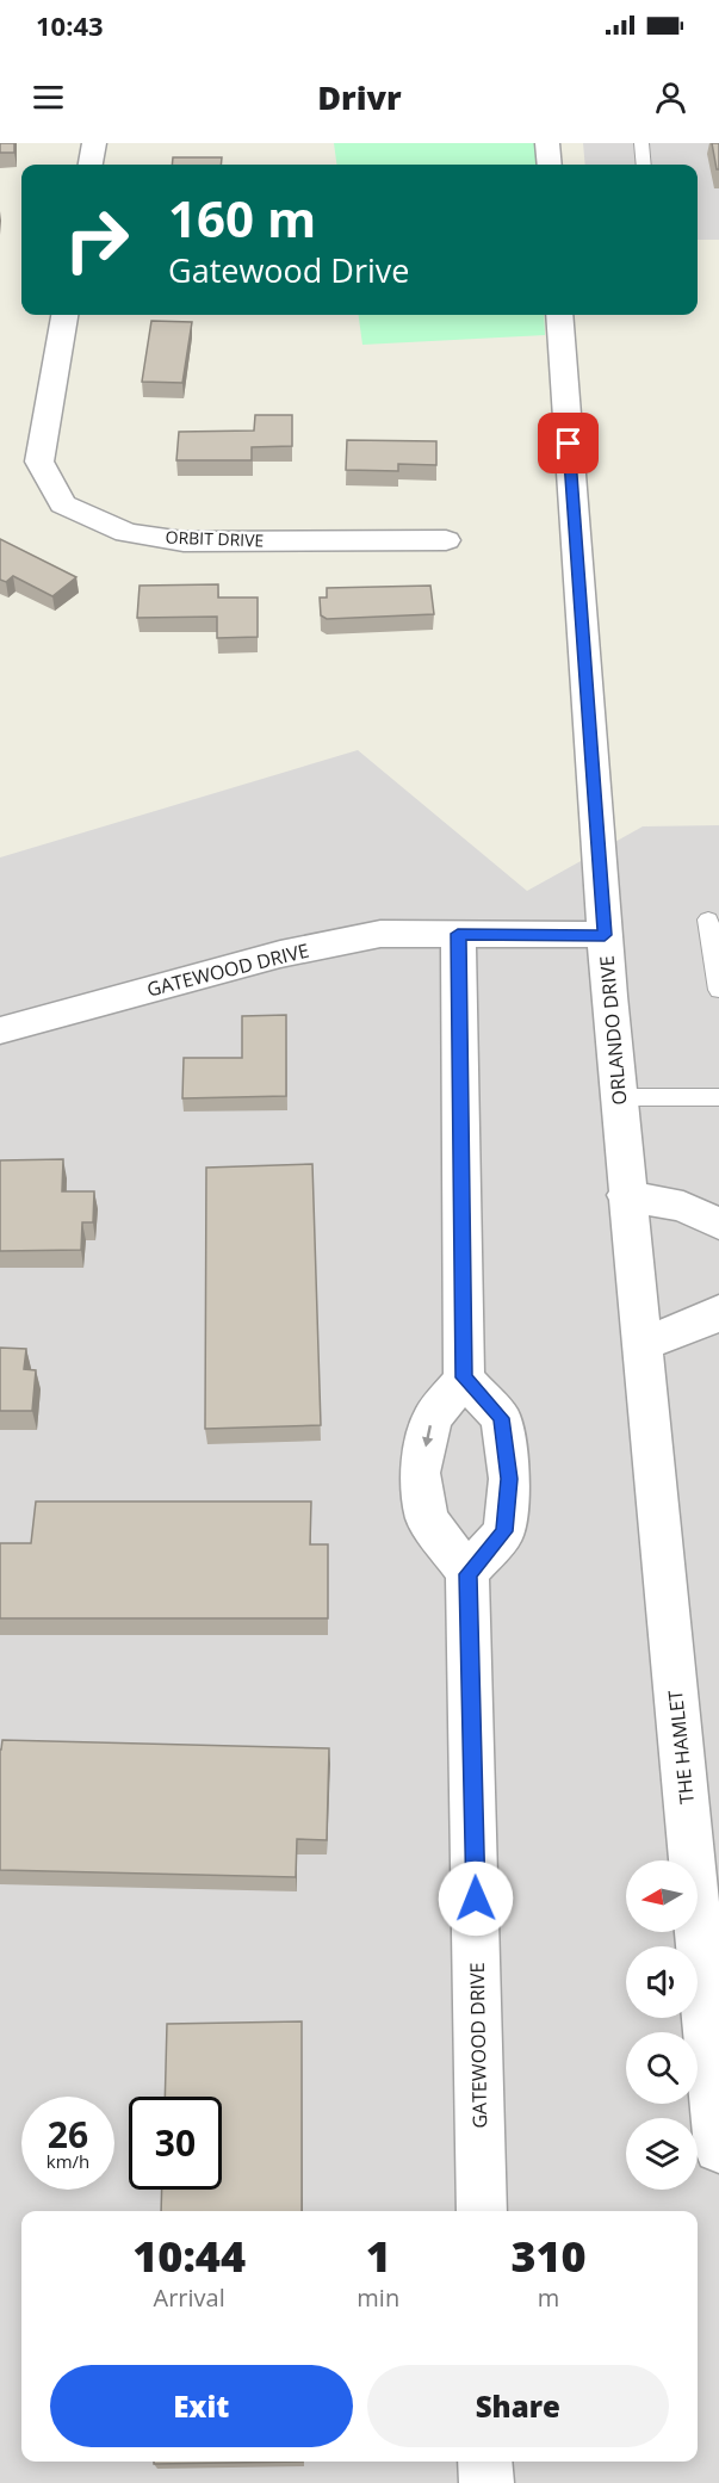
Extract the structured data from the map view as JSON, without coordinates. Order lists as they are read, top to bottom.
{
  "streets": {
    "street": [
      "ORBIT DRIVE",
      "GATEWOOD DRIVE",
      "ORLANDO DRIVE",
      "THE HAMLET"
    ]
  },
  "crossings": [
    ["GATEWOOD DRIVE", "ORLANDO DRIVE"],
    ["ORLANDO DRIVE", "THE HAMLET"]
  ],
  "north": "left",
  "page": {
    "status": "10:43",
    "header": "Drivr",
    "turn": ["160 m", "Gatewood Drive"],
    "speed": "26 km/h",
    "limit": "30",
    "eta": [
      "10:44",
      "Arrival",
      "1",
      "min",
      "310",
      "m"
    ],
    "buttons": ["Exit", "Share"]
  }
}
